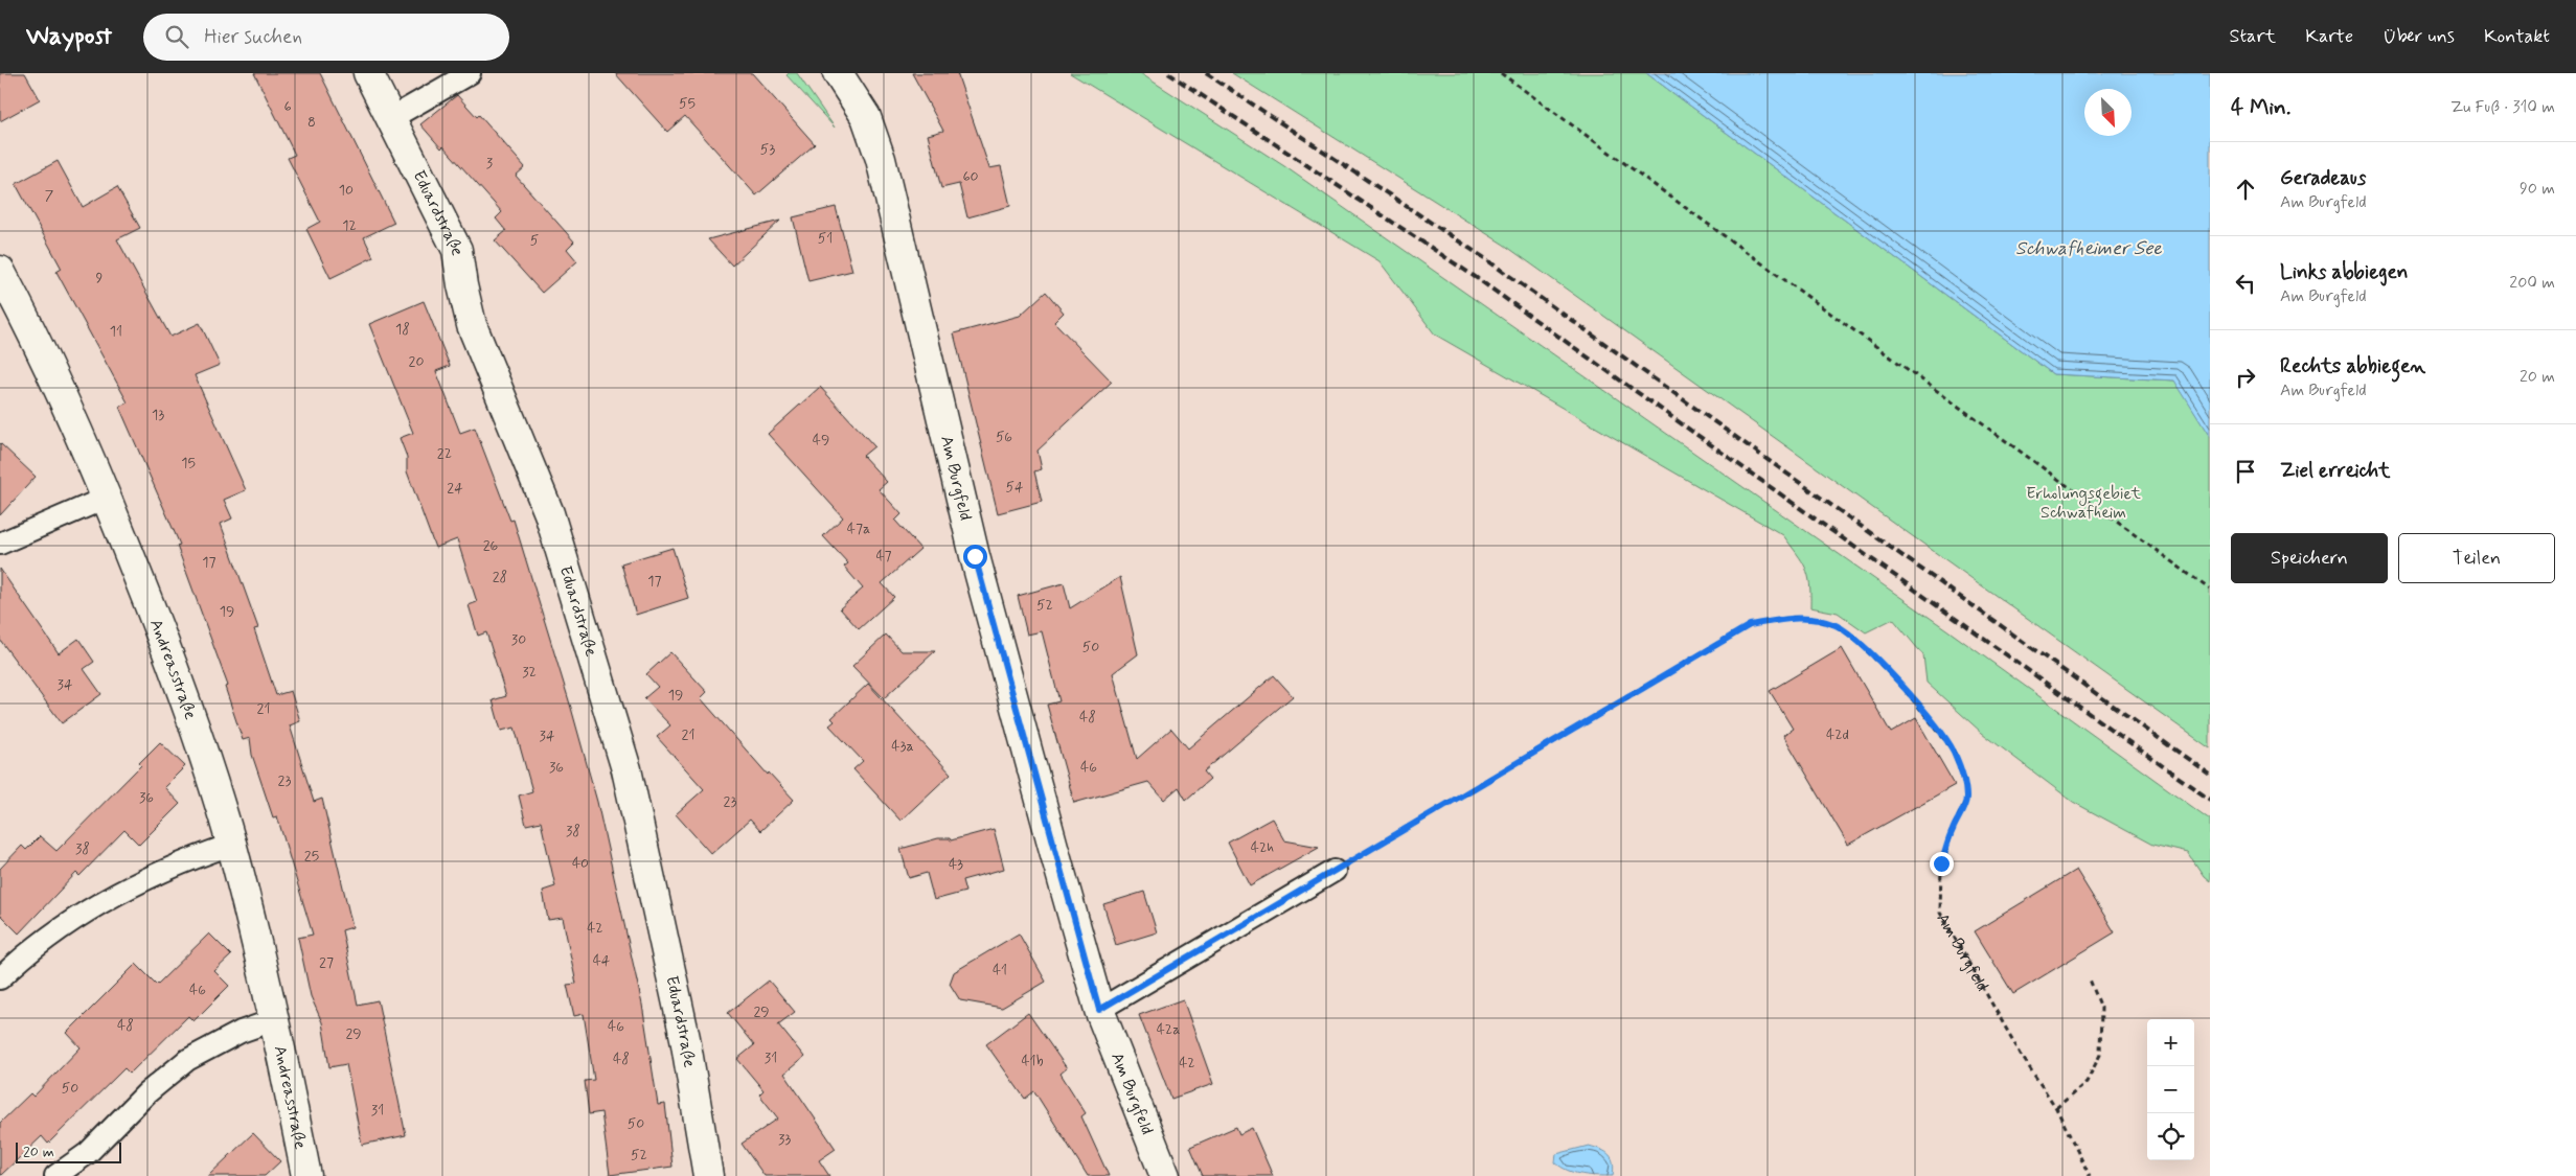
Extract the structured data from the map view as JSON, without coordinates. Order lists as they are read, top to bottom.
{
  "streets": {
    "street": ["Eduardstraße", "Am Burgfeld", "Andreasstraße"]
  },
  "water": ["Schwafheimer See"],
  "parks": ["Erholungsgebiet Schwafheim"],
  "house_numbers": [
    "55",
    "6",
    "8",
    "53",
    "3",
    "60",
    "10",
    "7",
    "12",
    "51",
    "5",
    "9",
    "18",
    "11",
    "20",
    "13",
    "56",
    "49",
    "22",
    "15",
    "54",
    "24",
    "47a",
    "26",
    "47",
    "17",
    "28",
    "17",
    "52",
    "19",
    "30",
    "50",
    "32",
    "34",
    "19",
    "21",
    "48",
    "21",
    "42d",
    "34",
    "43a",
    "36",
    "46",
    "23",
    "36",
    "23",
    "38",
    "42h",
    "38",
    "25",
    "40",
    "43",
    "42",
    "44",
    "27",
    "41",
    "46",
    "29",
    "48",
    "46",
    "42a",
    "29",
    "31",
    "48",
    "41b",
    "42",
    "50",
    "31",
    "50",
    "33",
    "52"
  ],
  "scale_bar": "20 m",
  "north": "bottom right",
  "page": {
    "header": "Waypost",
    "search": "Hier suchen",
    "nav": [
      "Start",
      "Karte",
      "Über uns",
      "Kontakt"
    ],
    "heading": ["4 Min.", "Zu Fuß · 310 m"],
    "list": [
      ["Geradeaus", "Am Burgfeld", "90 m"],
      ["Links abbiegen", "Am Burgfeld", "200 m"],
      ["Rechts abbiegen", "Am Burgfeld", "20 m"],
      "Ziel erreicht"
    ],
    "buttons": ["Speichern", "Teilen"],
    "map_buttons": ["+", "−"],
    "scale": "20 m"
  }
}
